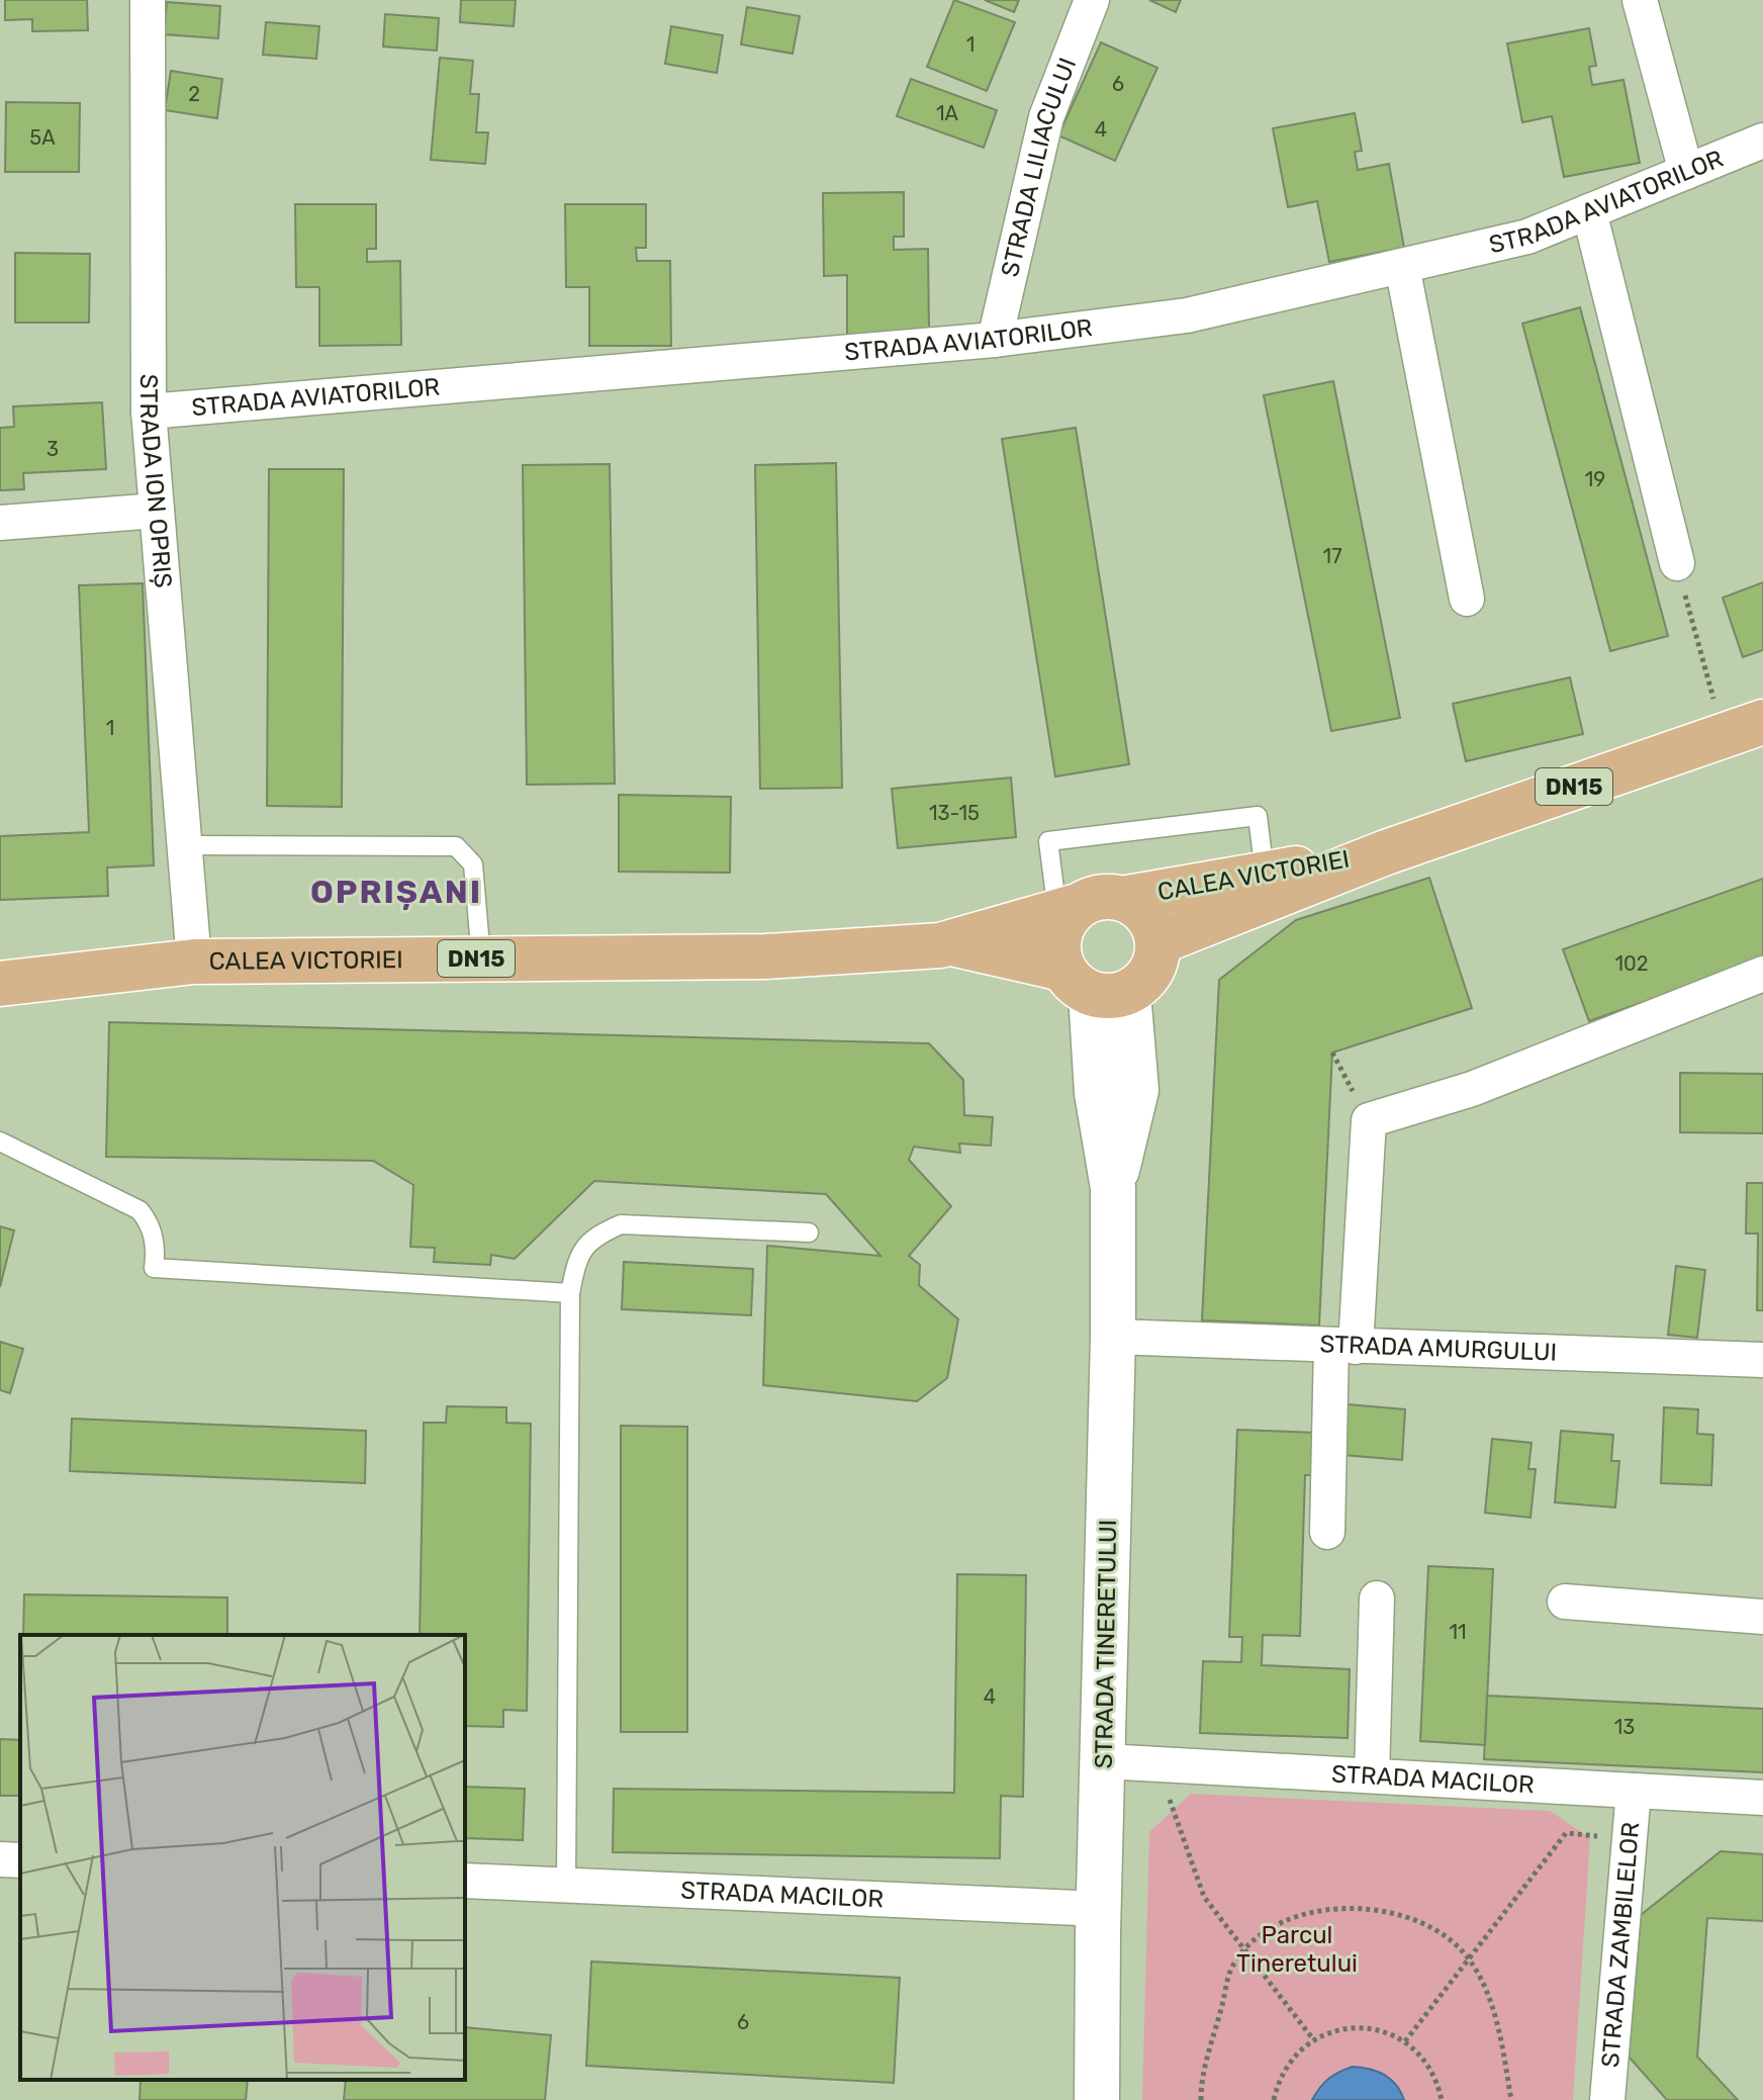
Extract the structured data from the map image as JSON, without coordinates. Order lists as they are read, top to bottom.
{
  "streets": {
    "main road": ["DN15", "CALEA VICTORIEI"],
    "street": [
      "STRADA LILIACULUI",
      "STRADA AVIATORILOR",
      "STRADA ION OPRIȘ",
      "STRADA AMURGULUI",
      "STRADA TINERETULUI",
      "STRADA MACILOR",
      "STRADA ZAMBILELOR"
    ]
  },
  "crossings": [
    ["STRADA LILIACULUI", "STRADA AVIATORILOR"],
    ["STRADA AVIATORILOR", "STRADA ION OPRIȘ"],
    ["STRADA ION OPRIȘ", "CALEA VICTORIEI"],
    ["CALEA VICTORIEI", "STRADA TINERETULUI"],
    ["STRADA AMURGULUI", "STRADA TINERETULUI"],
    ["STRADA TINERETULUI", "STRADA MACILOR"],
    ["STRADA MACILOR", "STRADA ZAMBILELOR"]
  ],
  "districts": ["OPRIȘANI"],
  "parks": ["Parcul Tineretului"],
  "house_numbers": [
    "1",
    "6",
    "2",
    "1A",
    "4",
    "5A",
    "3",
    "19",
    "17",
    "1",
    "13-15",
    "102",
    "11",
    "4",
    "13",
    "6"
  ]
}
